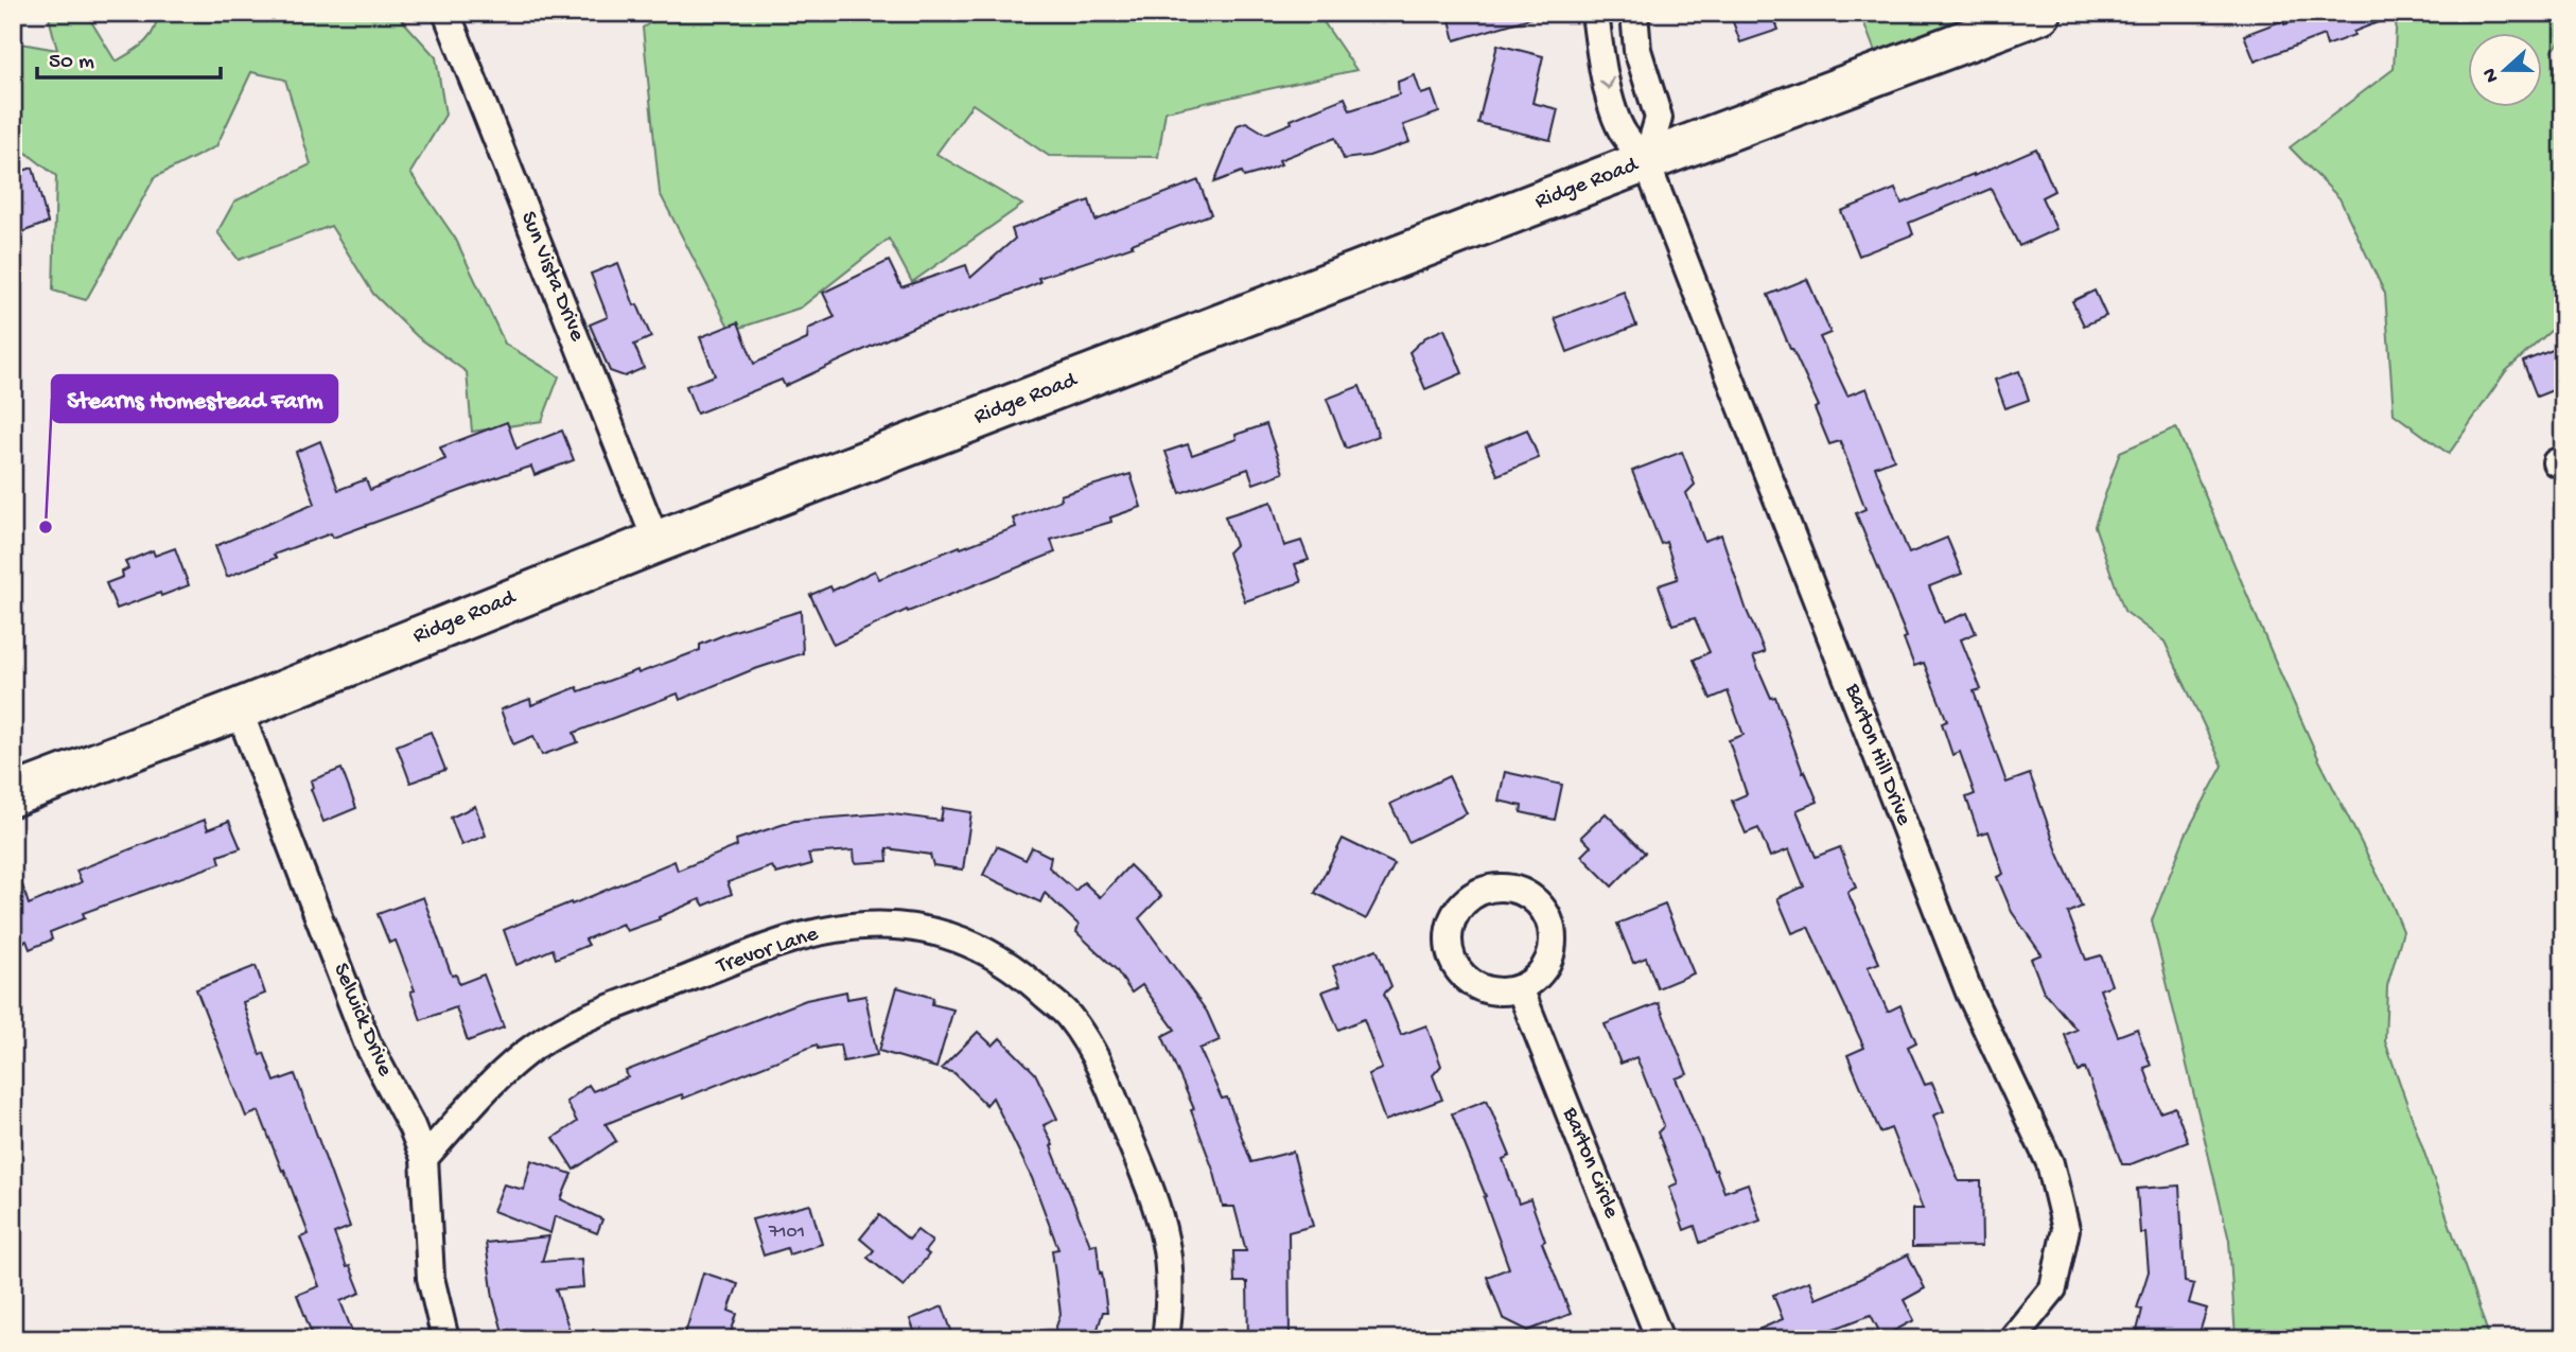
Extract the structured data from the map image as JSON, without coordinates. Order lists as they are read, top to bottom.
{
  "streets": {
    "main road": ["Ridge Road"],
    "street": [
      "Sun Vista Drive",
      "Barton Hill Drive",
      "Trevor Lane",
      "Selwick Drive",
      "Barton Circle"
    ]
  },
  "crossings": [
    ["Ridge Road", "Sun Vista Drive"],
    ["Ridge Road", "Barton Hill Drive"],
    ["Ridge Road", "Selwick Drive"],
    ["Trevor Lane", "Selwick Drive"]
  ],
  "places": ["Stearns Homestead Farm"],
  "house_numbers": ["7101"],
  "scale_bar": "50 m",
  "north": "left"
}
